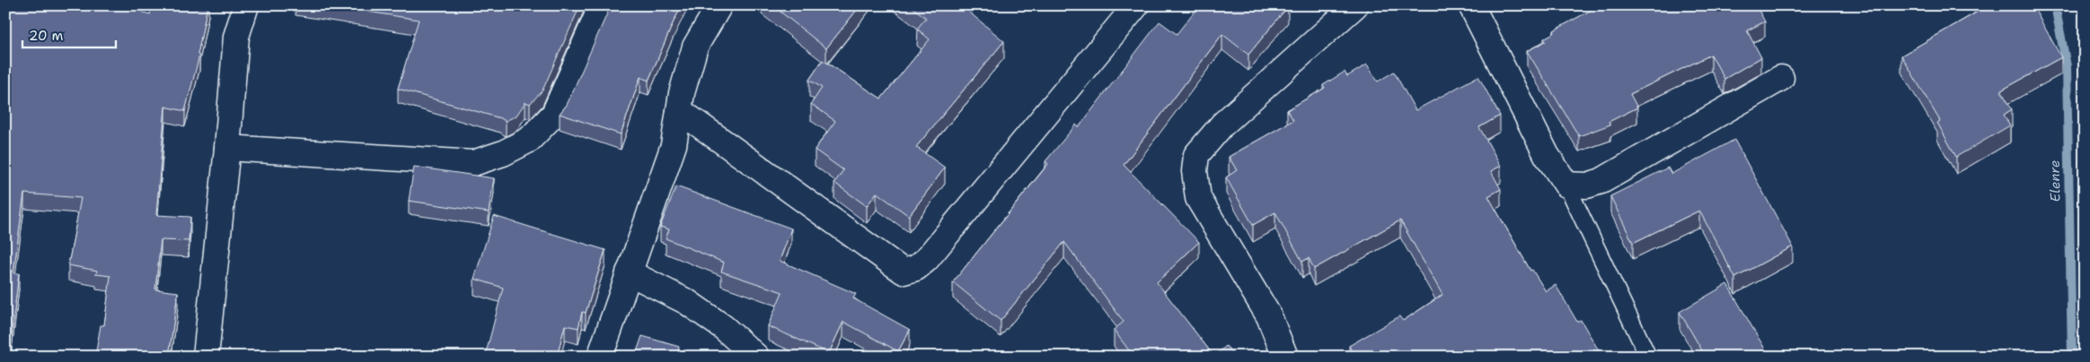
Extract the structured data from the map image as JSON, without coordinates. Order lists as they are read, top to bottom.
{
  "water": ["Elenre"],
  "scale_bar": "20 m"
}
